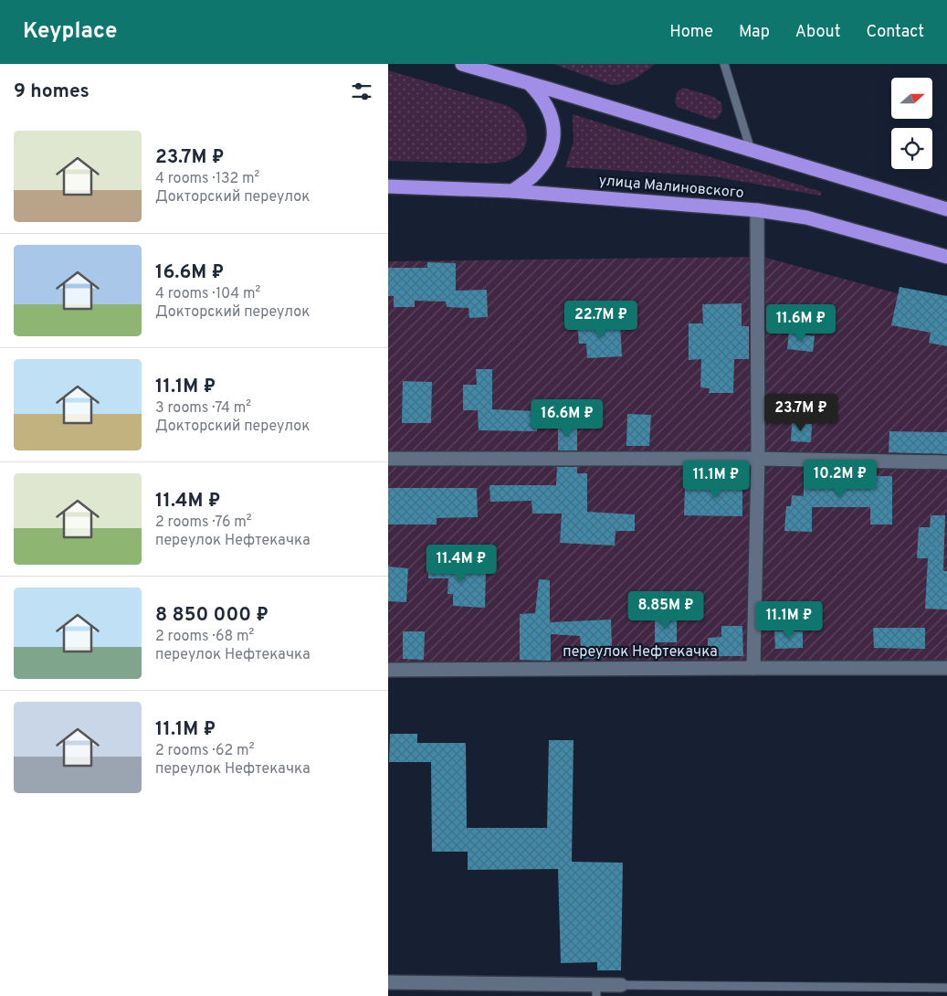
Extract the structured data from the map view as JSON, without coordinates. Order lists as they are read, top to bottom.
{
  "streets": {
    "highway": ["улица Малиновского"],
    "street": ["переулок Нефтекачка"]
  },
  "north": "right",
  "page": {
    "header": "Keyplace",
    "nav": [
      "Home",
      "Map",
      "About",
      "Contact"
    ],
    "heading": "9 homes",
    "list": [
      {
        "name": "23.7M ₽",
        "note": "4 rooms · 132 m² · Докторский переулок"
      },
      {
        "name": "16.6M ₽",
        "note": "4 rooms · 104 m² · Докторский переулок"
      },
      {
        "name": "11.1M ₽",
        "note": "3 rooms · 74 m² · Докторский переулок"
      },
      {
        "name": "11.4M ₽",
        "note": "2 rooms · 76 m² · переулок Нефтекачка"
      },
      {
        "name": "8 850 000 ₽",
        "note": "2 rooms · 68 m² · переулок Нефтекачка"
      },
      {
        "name": "11.1M ₽",
        "note": "2 rooms · 62 m² · переулок Нефтекачка"
      }
    ],
    "price": [
      "22.7M ₽",
      "11.6M ₽",
      "23.7M ₽",
      "16.6M ₽",
      "10.2M ₽",
      "11.1M ₽",
      "11.4M ₽",
      "8.85M ₽",
      "11.1M ₽"
    ]
  }
}
